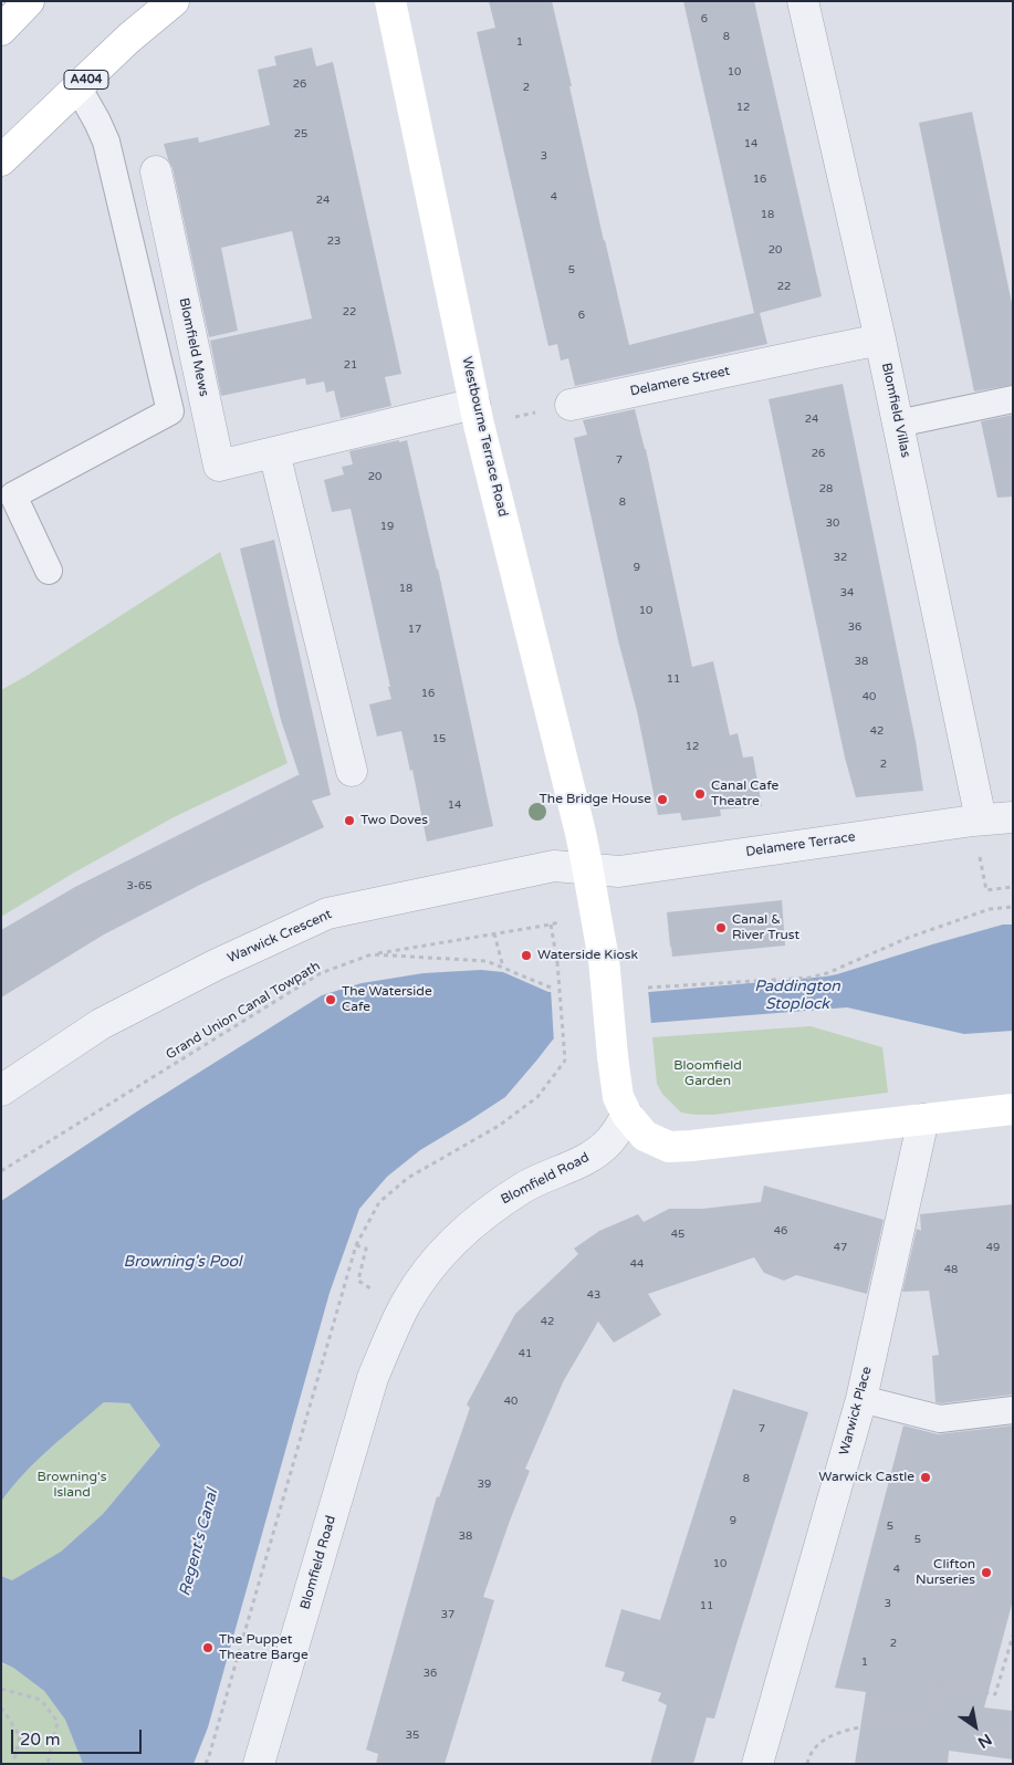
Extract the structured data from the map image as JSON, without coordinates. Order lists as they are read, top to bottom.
{
  "streets": {
    "main road": ["A404", "Westbourne Terrace Road"],
    "street": [
      "Blomfield Mews",
      "Delamere Street",
      "Blomfield Villas",
      "Delamere Terrace",
      "Warwick Crescent",
      "Blomfield Road",
      "Warwick Place"
    ],
    "path": ["Grand Union Canal Towpath"]
  },
  "crossings": [
    ["Blomfield Mews", "Westbourne Terrace Road"],
    ["Delamere Street", "Blomfield Villas"],
    ["Blomfield Villas", "Delamere Terrace"],
    ["Westbourne Terrace Road", "Delamere Terrace"],
    ["Westbourne Terrace Road", "Warwick Crescent"],
    ["Westbourne Terrace Road", "Blomfield Road"],
    ["Delamere Terrace", "Warwick Crescent"]
  ],
  "water": ["Paddington Stoplock", "Browning's Pool", "Regent's Canal"],
  "parks": ["Bloomfield Garden", "Browning's Island"],
  "places": [
    "Canal Cafe Theatre",
    "The Bridge House",
    "Two Doves",
    "Canal & River Trust",
    "Waterside Kiosk",
    "The Waterside Cafe",
    "Warwick Castle",
    "Clifton Nurseries",
    "The Puppet Theatre Barge"
  ],
  "house_numbers": [
    "6",
    "8",
    "1",
    "10",
    "26",
    "2",
    "12",
    "25",
    "14",
    "3",
    "16",
    "4",
    "24",
    "18",
    "23",
    "20",
    "5",
    "22",
    "22",
    "6",
    "21",
    "24",
    "26",
    "7",
    "20",
    "28",
    "8",
    "30",
    "19",
    "32",
    "9",
    "18",
    "34",
    "10",
    "36",
    "17",
    "38",
    "11",
    "16",
    "40",
    "42",
    "15",
    "12",
    "2",
    "14",
    "3-65",
    "46",
    "45",
    "47",
    "49",
    "44",
    "48",
    "43",
    "42",
    "41",
    "40",
    "7",
    "8",
    "39",
    "9",
    "5",
    "38",
    "5",
    "10",
    "4",
    "3",
    "11",
    "37",
    "2",
    "1",
    "36",
    "35"
  ],
  "scale_bar": "20 m",
  "north": "bottom right"
}
